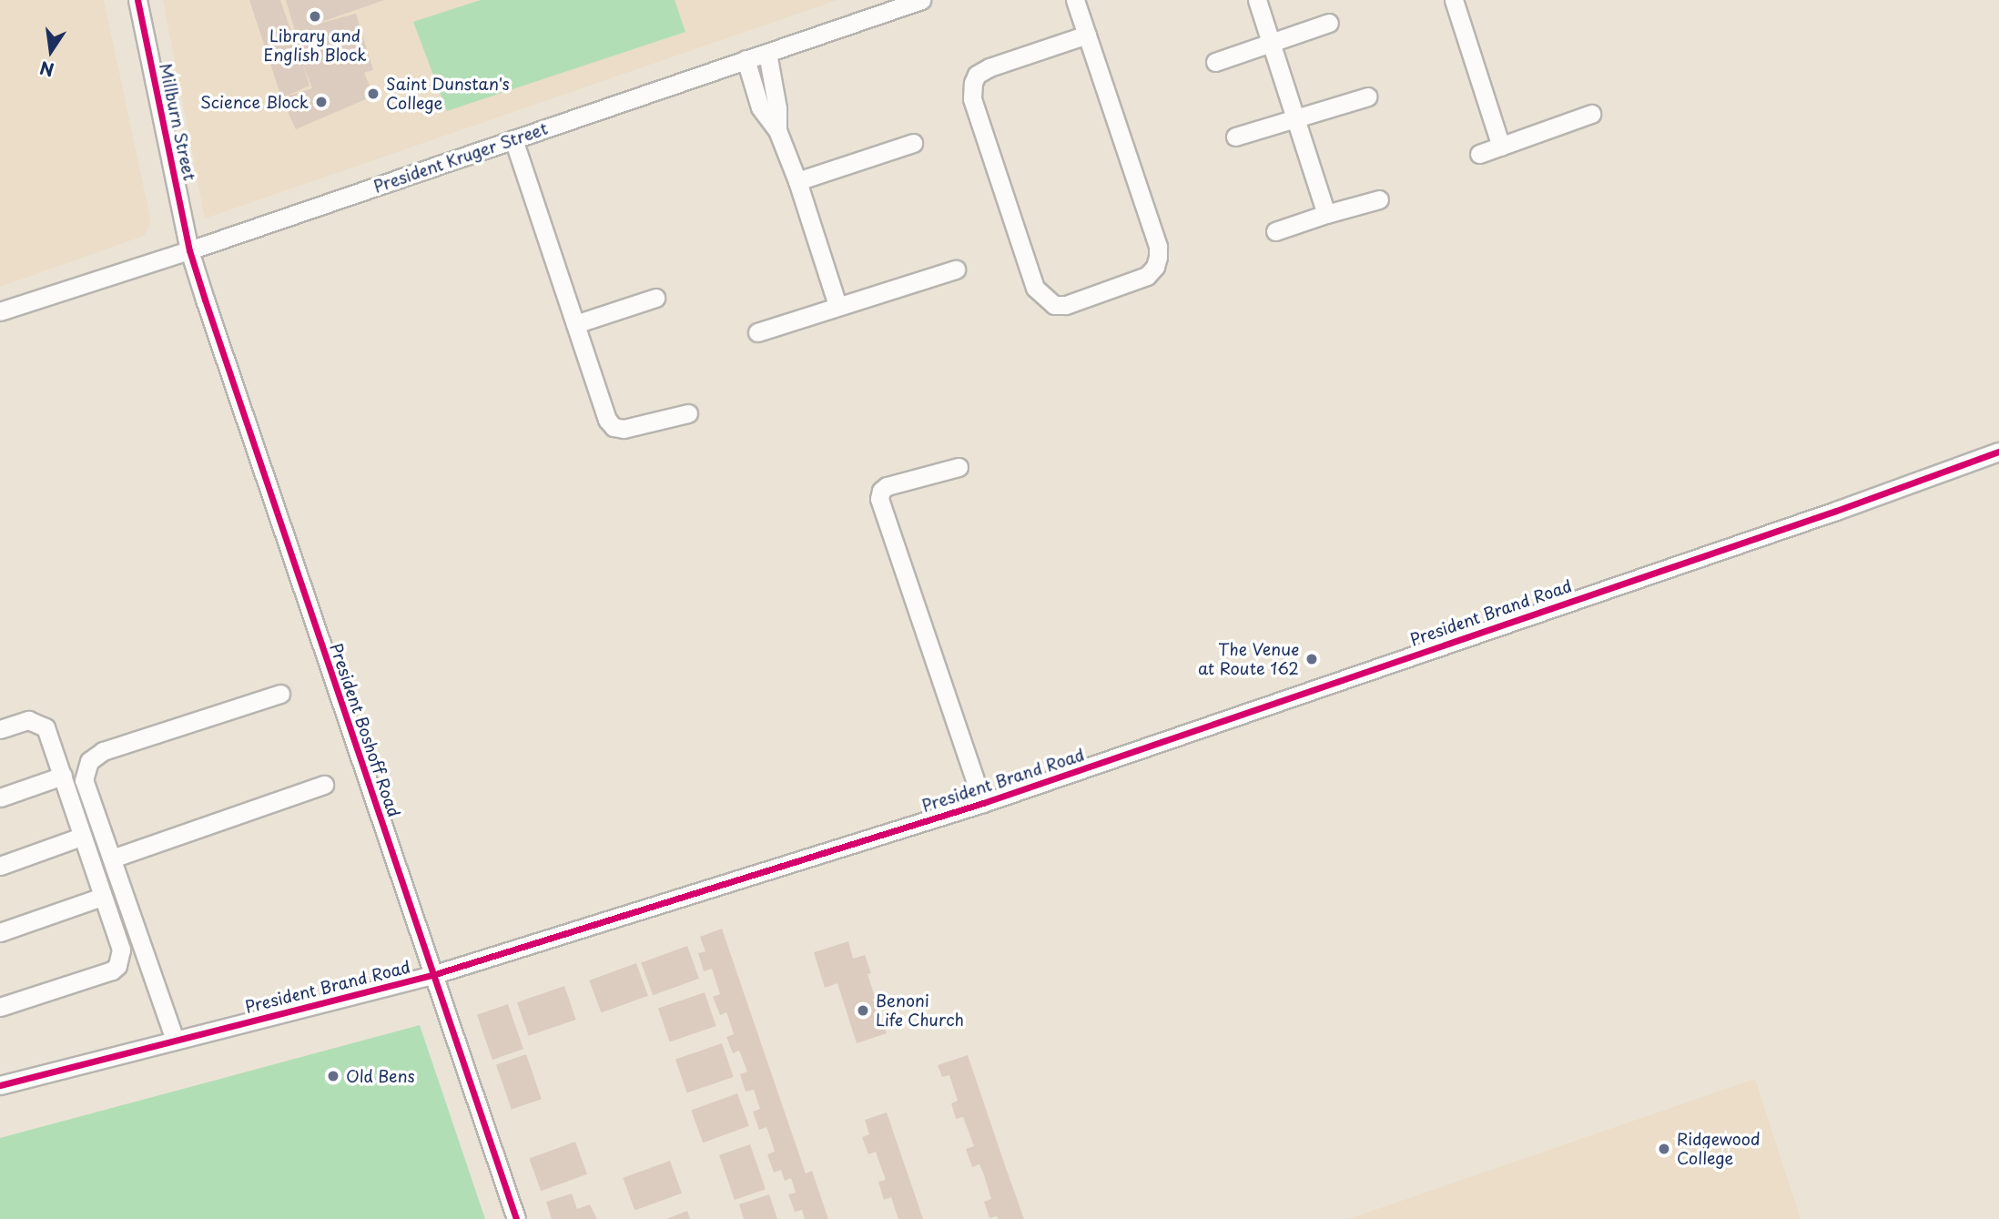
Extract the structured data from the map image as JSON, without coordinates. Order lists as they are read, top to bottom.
{
  "streets": {
    "street": [
      "Millburn Street",
      "President Kruger Street",
      "President Brand Road",
      "President Boshoff Road"
    ]
  },
  "crossings": [
    ["Millburn Street", "President Kruger Street"],
    ["Millburn Street", "President Boshoff Road"],
    ["President Kruger Street", "President Boshoff Road"],
    ["President Brand Road", "President Boshoff Road"]
  ],
  "places": [
    "Library and English Block",
    "Saint Dunstan's College",
    "Science Block",
    "The Venue at Route 162",
    "Benoni Life Church",
    "Old Bens",
    "Ridgewood College"
  ],
  "north": "bottom"
}
